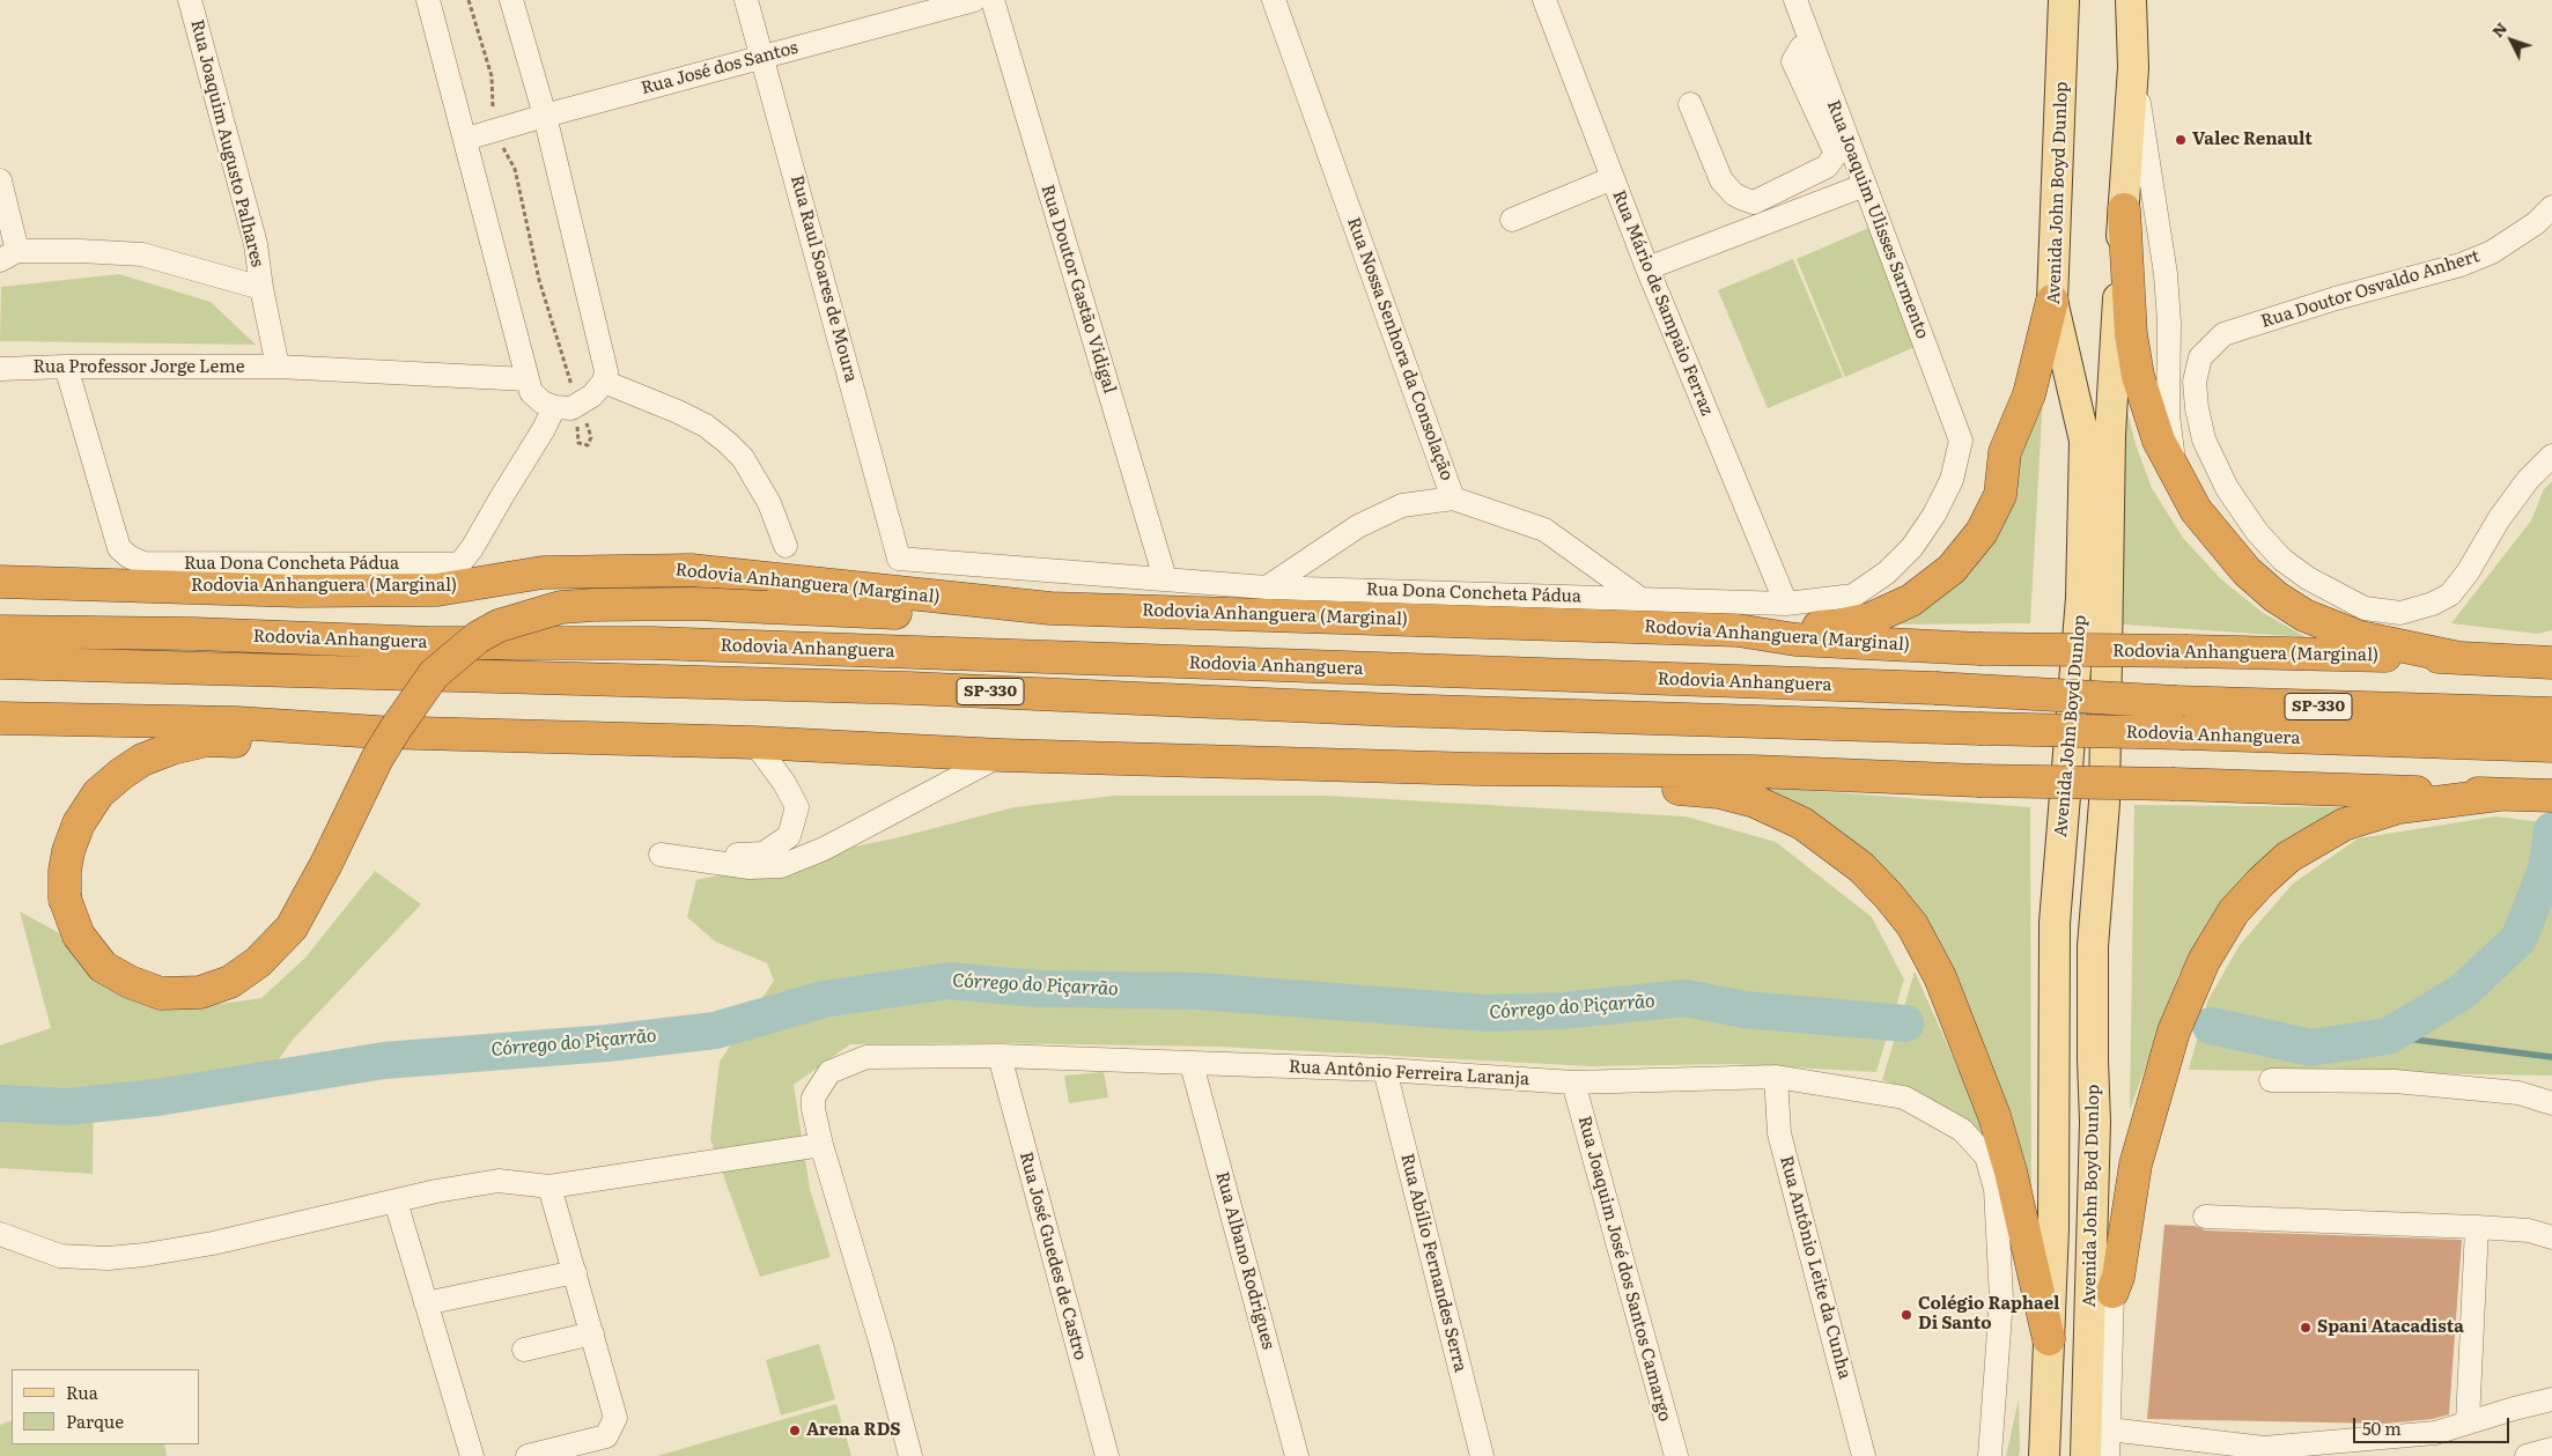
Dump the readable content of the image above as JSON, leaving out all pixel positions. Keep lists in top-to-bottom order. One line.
{"streets":{"highway":["Rodovia Anhanguera (Marginal)","Rodovia Anhanguera","SP-330"],"main road":["Avenida John Boyd Dunlop"],"street":["Rua José dos Santos","Rua Joaquim Augusto Palhares","Rua Joaquim Ulisses Sarmento","Rua Raul Soares de Moura","Rua Doutor Gastão Vidigal","Rua Doutor Osvaldo Anhert","Rua Mário de Sampaio Ferraz","Rua Nossa Senhora da Consolação","Rua Professor Jorge Leme","Rua Dona Concheta Pádua","Rua Antônio Ferreira Laranja","Rua José Guedes de Castro","Rua Albano Rodrigues","Rua Abílio Fernandes Serra","Rua Antônio Leite da Cunha","Rua Joaquim José dos Santos Camargo"]},"crossings":[["Rua José dos Santos","Rua Raul Soares de Moura"],["Rua Joaquim Ulisses Sarmento","Rua Dona Concheta Pádua"],["Rua Raul Soares de Moura","Rua Dona Concheta Pádua"],["Rua Doutor Gastão Vidigal","Rua Dona Concheta Pádua"],["Rua Mário de Sampaio Ferraz","Rua Dona Concheta Pádua"],["Rua Nossa Senhora da Consolação","Rua Dona Concheta Pádua"],["Rua Professor Jorge Leme","Rua Dona Concheta Pádua"],["Rua Antônio Ferreira Laranja","Rua José Guedes de Castro"],["Rua Antônio Ferreira Laranja","Rua Albano Rodrigues"],["Rua Antônio Ferreira Laranja","Rua Abílio Fernandes Serra"],["Rua Antônio Ferreira Laranja","Rua Antônio Leite da Cunha"],["Rua Antônio Ferreira Laranja","Rua Joaquim José dos Santos Camargo"]],"water":["Córrego do Piçarrão"],"places":["Valec Renault","Colégio Raphael Di Santo","Spani Atacadista","Arena RDS"],"legend":["Rua","Parque"],"scale_bar":"50 m","north":"top left"}
